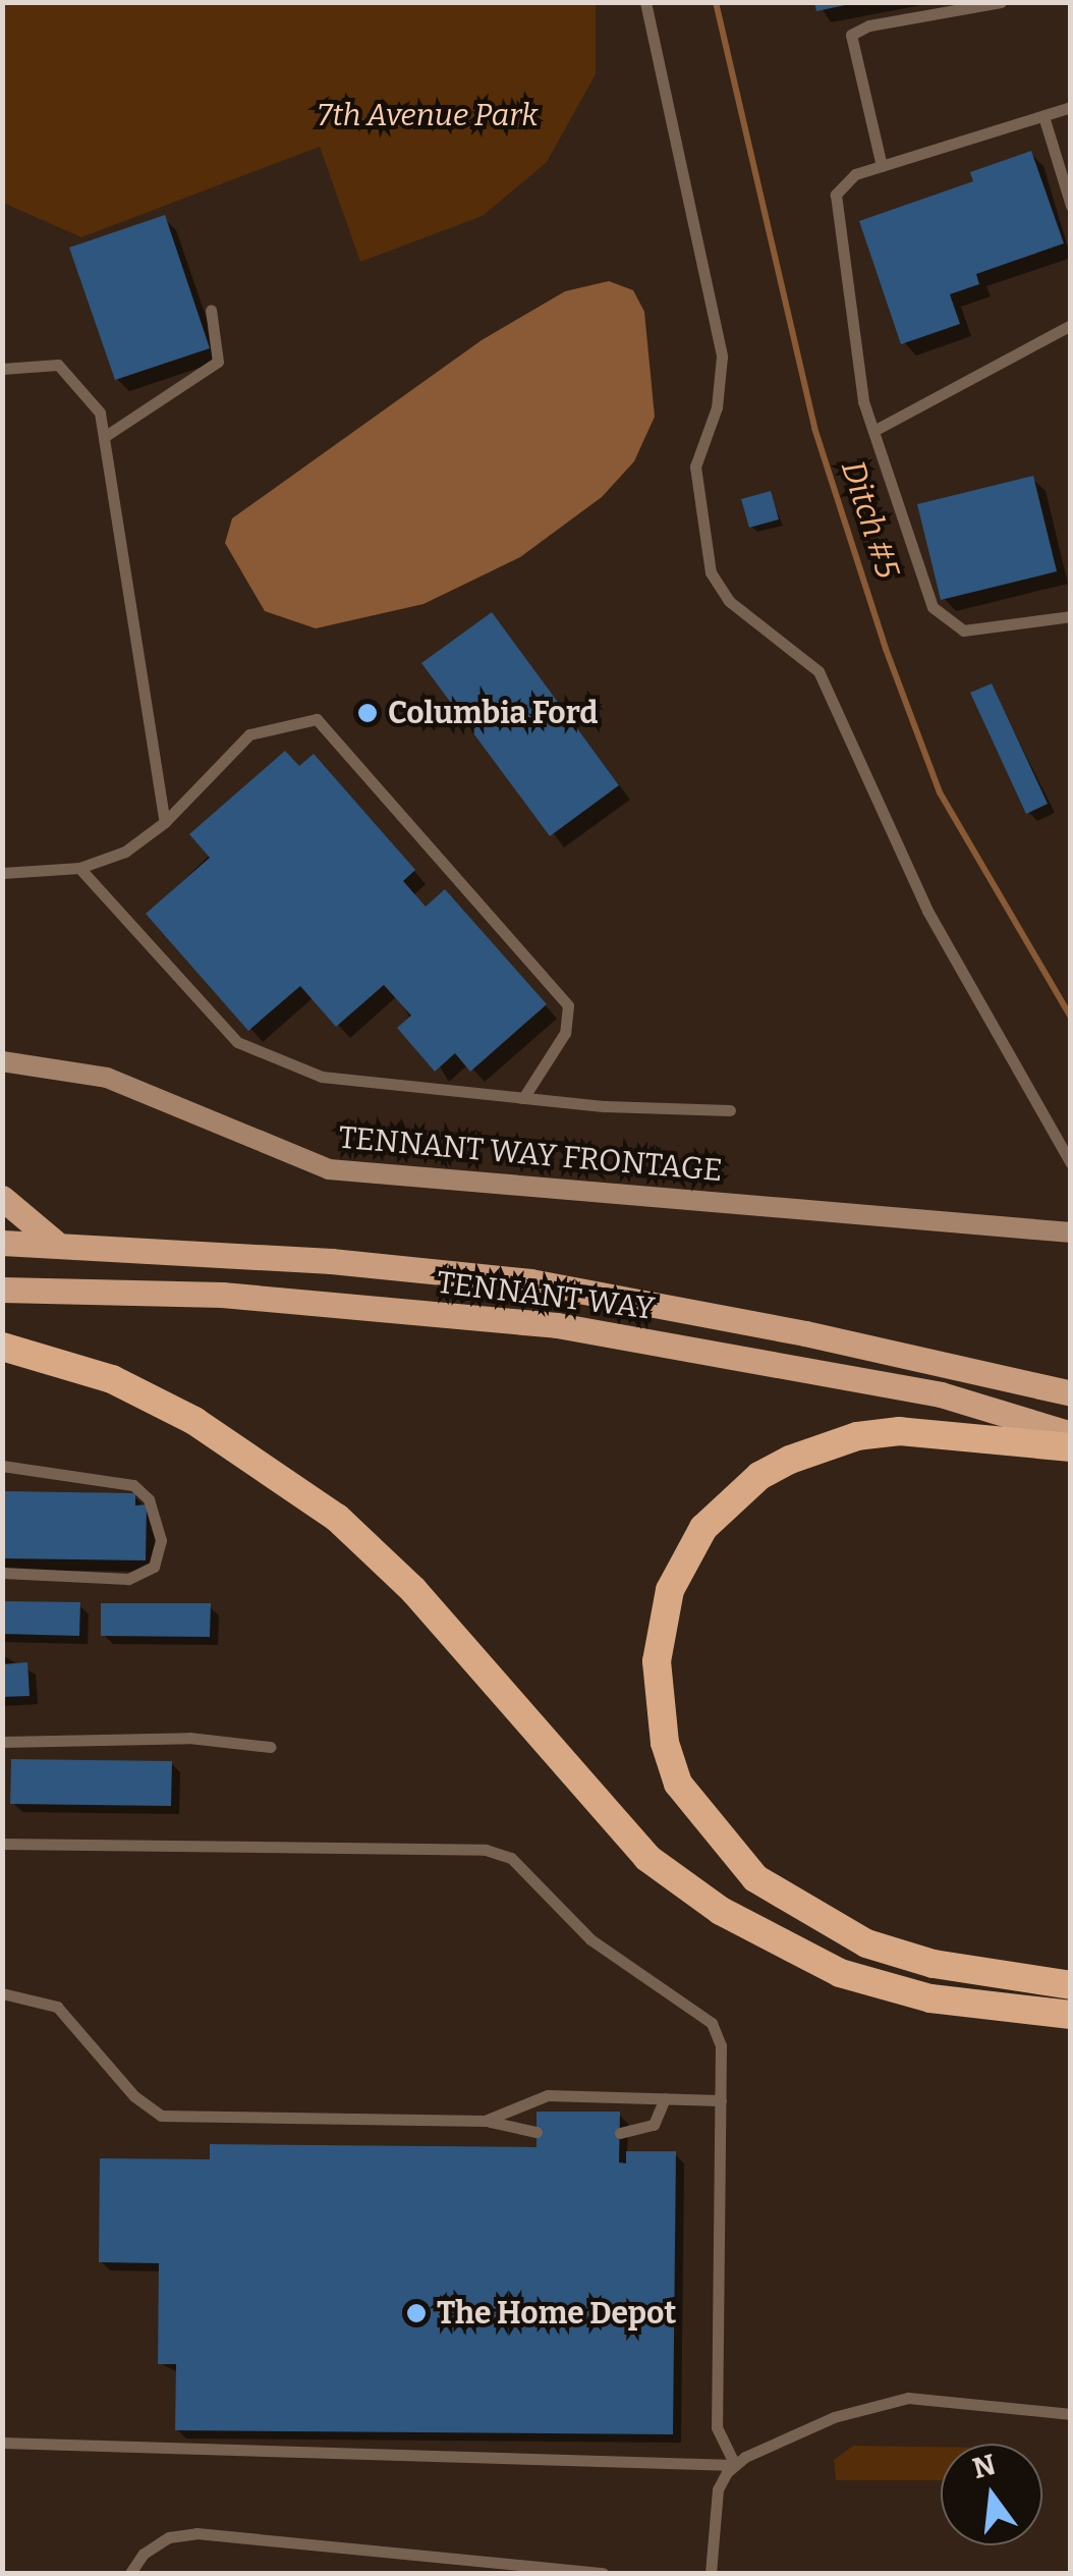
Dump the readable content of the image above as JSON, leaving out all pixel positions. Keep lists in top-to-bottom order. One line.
{"streets":{"main road":["TENNANT WAY FRONTAGE","TENNANT WAY"]},"water":["Ditch #5"],"parks":["7th Avenue Park"],"places":["Columbia Ford","The Home Depot"],"north":"top"}
